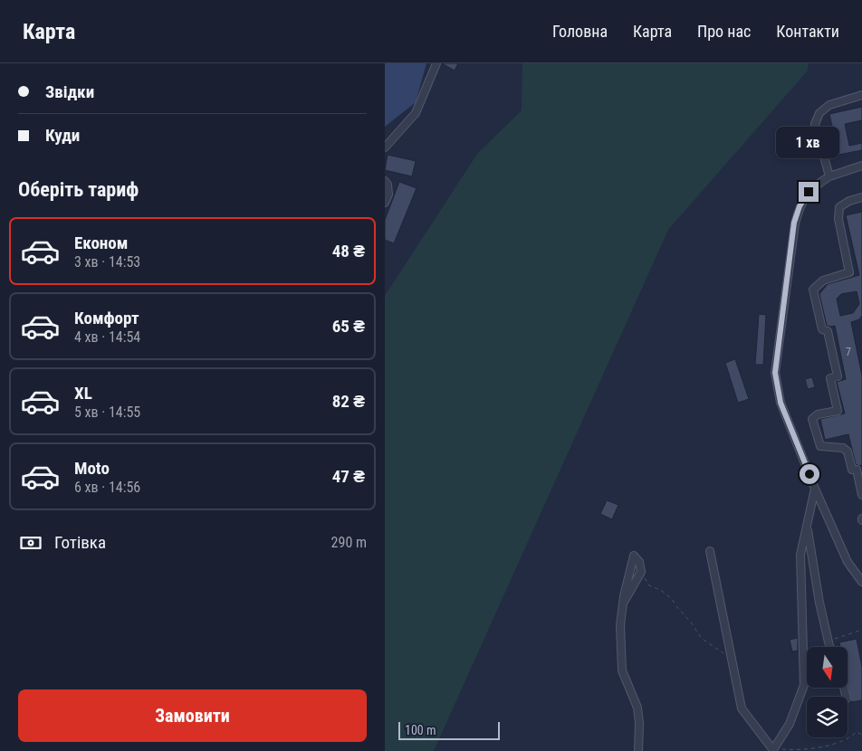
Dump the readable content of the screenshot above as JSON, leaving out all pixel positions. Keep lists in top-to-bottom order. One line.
{"house_numbers":["7"],"scale_bar":"100 m","north":"bottom","page":{"header":"Карта","nav":["Головна","Карта","Про нас","Контакти"],"banner":["Звідки","Куди"],"bubble":"1 хв","heading":"Оберіть тариф","list":[{"name":"Економ","note":"3 хв · 14:53","value":"48 ₴"},{"name":"Комфорт","note":"4 хв · 14:54","value":"65 ₴"},{"name":"XL","note":"5 хв · 14:55","value":"82 ₴"},{"name":"Moto","note":"6 хв · 14:56","value":"47 ₴"}],"pay":["Готівка","290 m"],"buttons":"Замовити","scale":"100 m"}}
